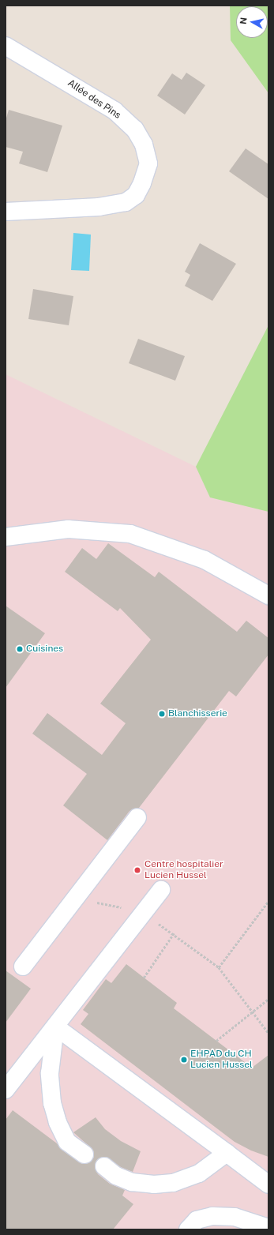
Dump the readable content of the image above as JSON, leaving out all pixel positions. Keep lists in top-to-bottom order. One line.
{"streets":{"street":["Allée des Pins"]},"places":["Cuisines","Blanchisserie","Centre hospitalier Lucien Hussel","EHPAD du CH Lucien Hussel"],"north":"left"}
